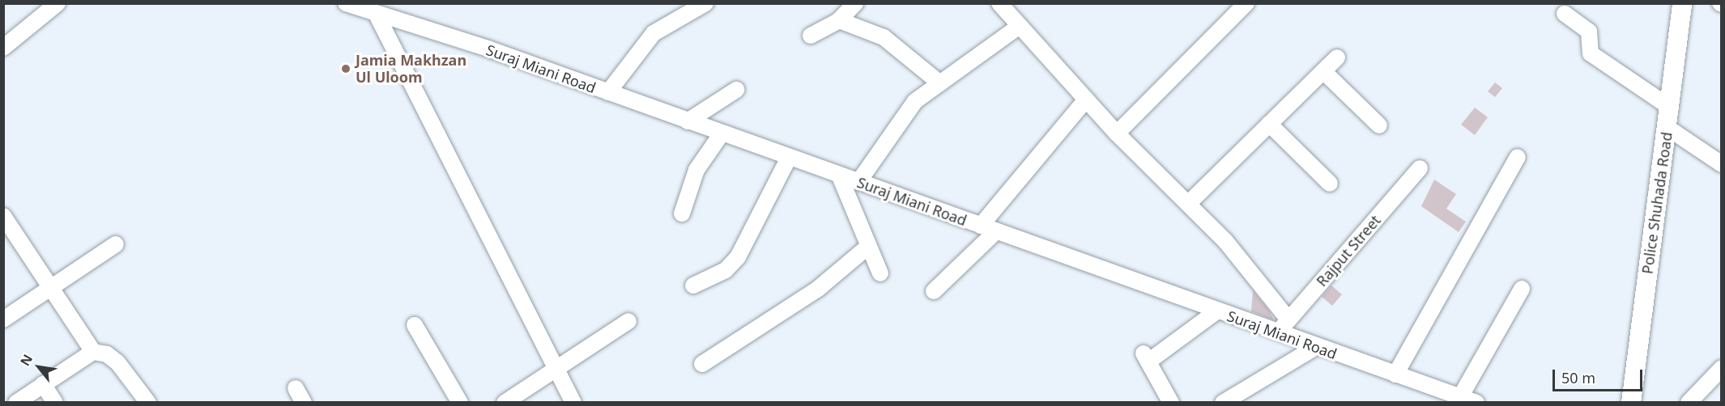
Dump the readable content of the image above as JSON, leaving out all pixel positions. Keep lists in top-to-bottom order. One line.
{"streets":{"main road":["Police Shuhada Road"],"street":["Suraj Miani Road","Rajput Street"]},"crossings":[["Suraj Miani Road","Rajput Street"]],"places":["Jamia Makhzan Ul Uloom"],"scale_bar":"50 m","north":"top left"}
